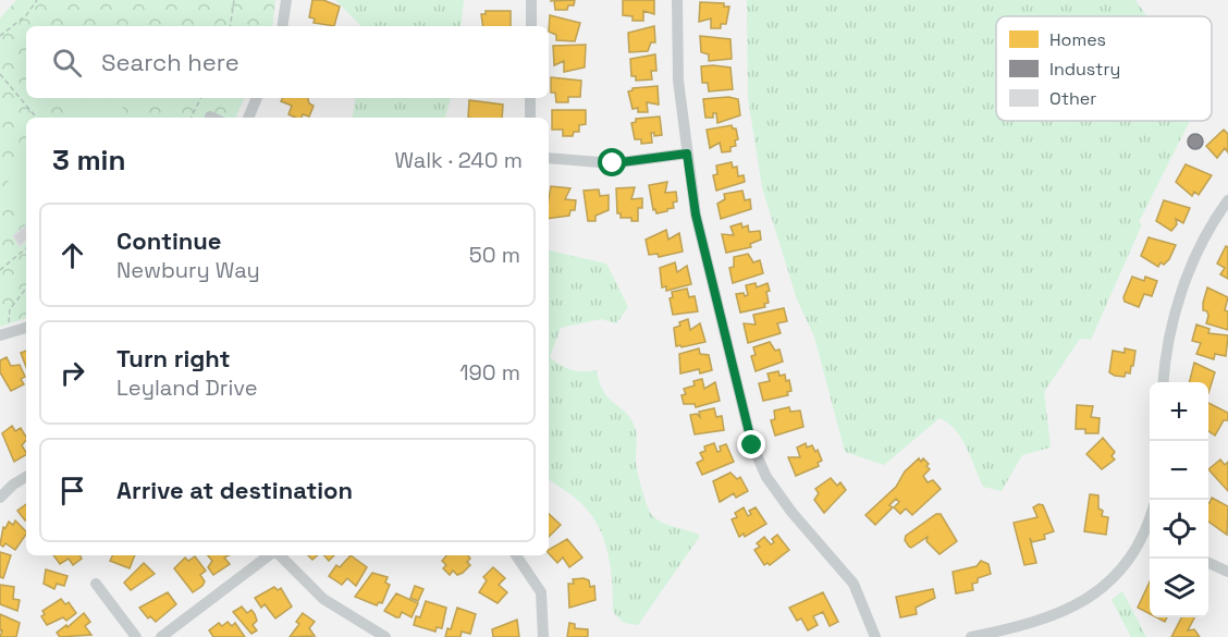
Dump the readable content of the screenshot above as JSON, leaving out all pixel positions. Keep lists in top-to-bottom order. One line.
{"legend":["Homes","Industry","Other"],"page":{"search":"Search here","heading":["3 min","Walk · 240 m"],"list":[["Continue","Newbury Way","50 m"],["Turn right","Leyland Drive","190 m"],"Arrive at destination"],"map_buttons":["+","−"]}}
